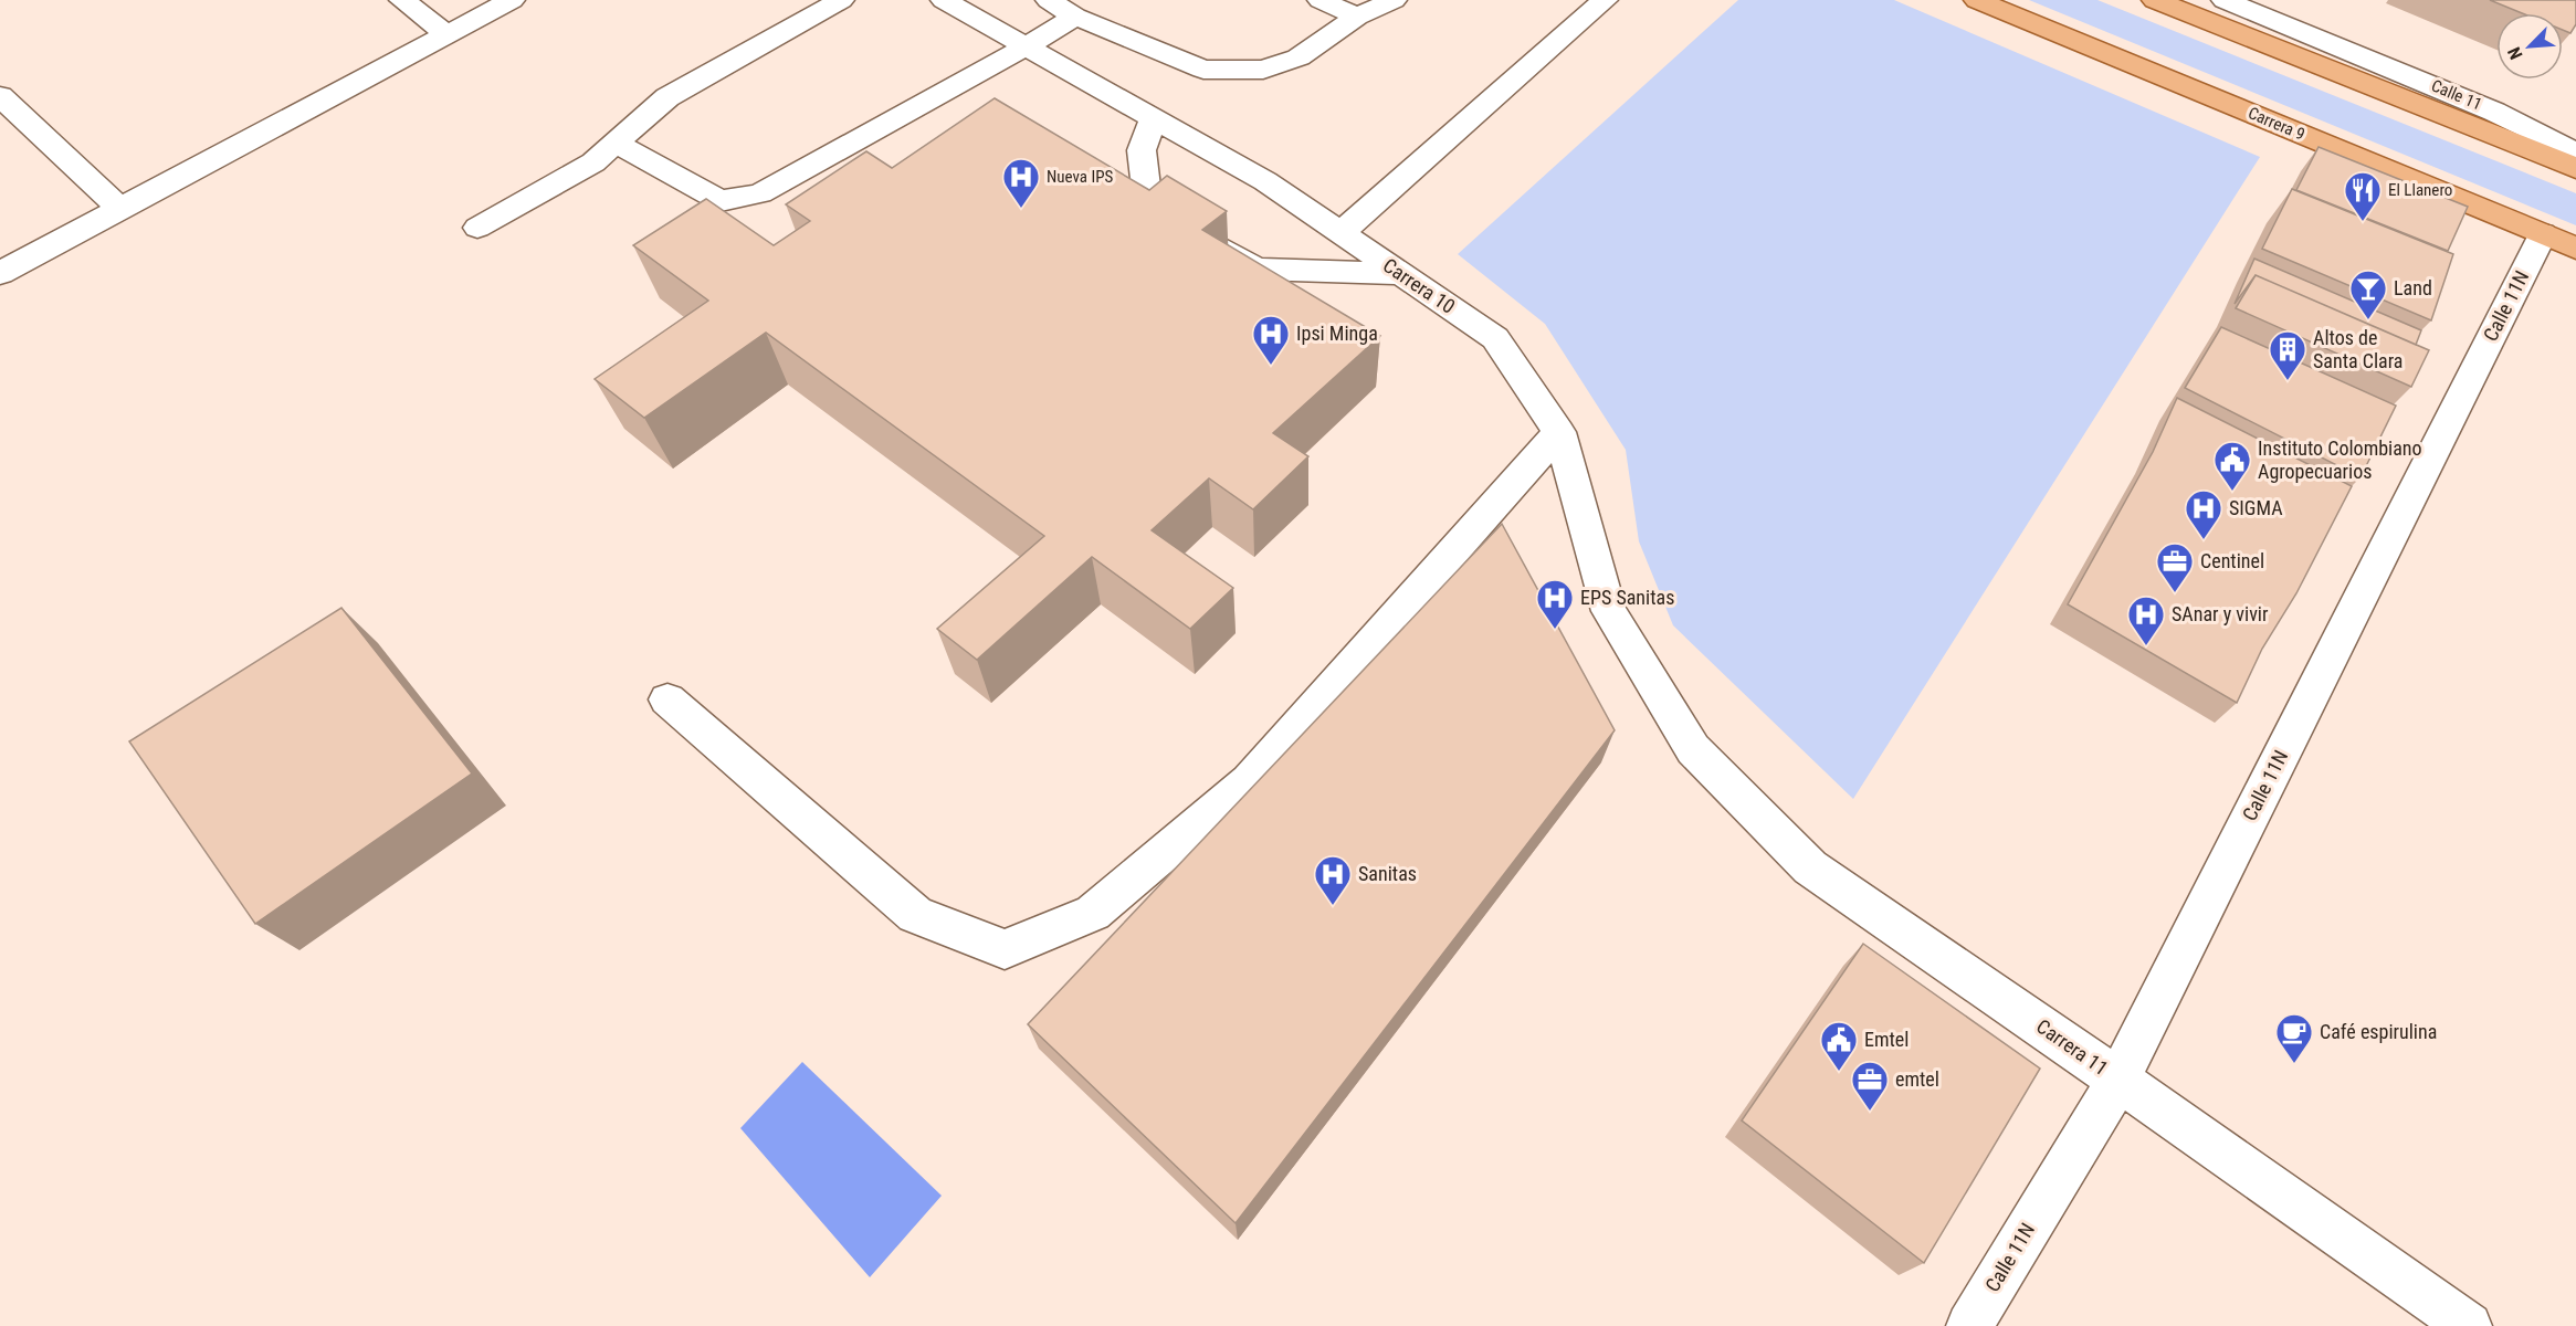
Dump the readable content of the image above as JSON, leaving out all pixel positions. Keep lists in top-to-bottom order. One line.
{"streets":{"main road":["Carrera 9"],"street":["Calle 11","Carrera 10","Calle 11N","Carrera 11"]},"crossings":[["Carrera 9","Calle 11N"],["Carrera 10","Carrera 11"],["Calle 11N","Carrera 11"]],"places":{"hospital":["Nueva IPS","Ipsi Minga","SIGMA","EPS Sanitas","SAnar y vivir","Sanitas"],"restaurant":["El Llanero"],"bar":["Land"],"building":["Altos de Santa Clara"],"public building":["Instituto Colombiano Agropecuarios","Emtel"],"office":["Centinel","emtel"],"cafe":["Café espirulina"]},"north":"bottom left"}
